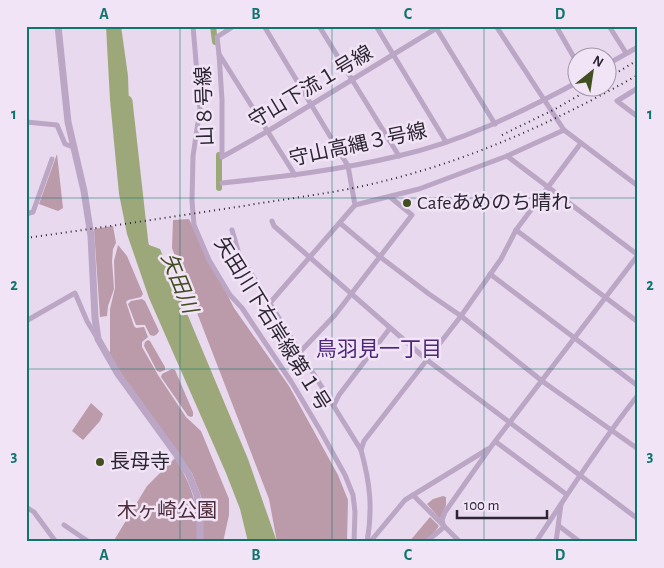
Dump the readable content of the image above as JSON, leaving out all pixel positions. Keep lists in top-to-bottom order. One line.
{"streets":{"street":["守山下流１号線","山８号線","守山高縄３号線","矢田川下右岸線第１号"]},"crossings":[["守山下流１号線","山８号線"]],"districts":["鳥羽見一丁目"],"water":["矢田川"],"parks":["木ヶ崎公園"],"places":["Cafeあめのち晴れ","長母寺"],"scale_bar":"100 m","north":"top right","grid":{"columns":["A","B","C","D"],"rows":["1","2","3"]}}
